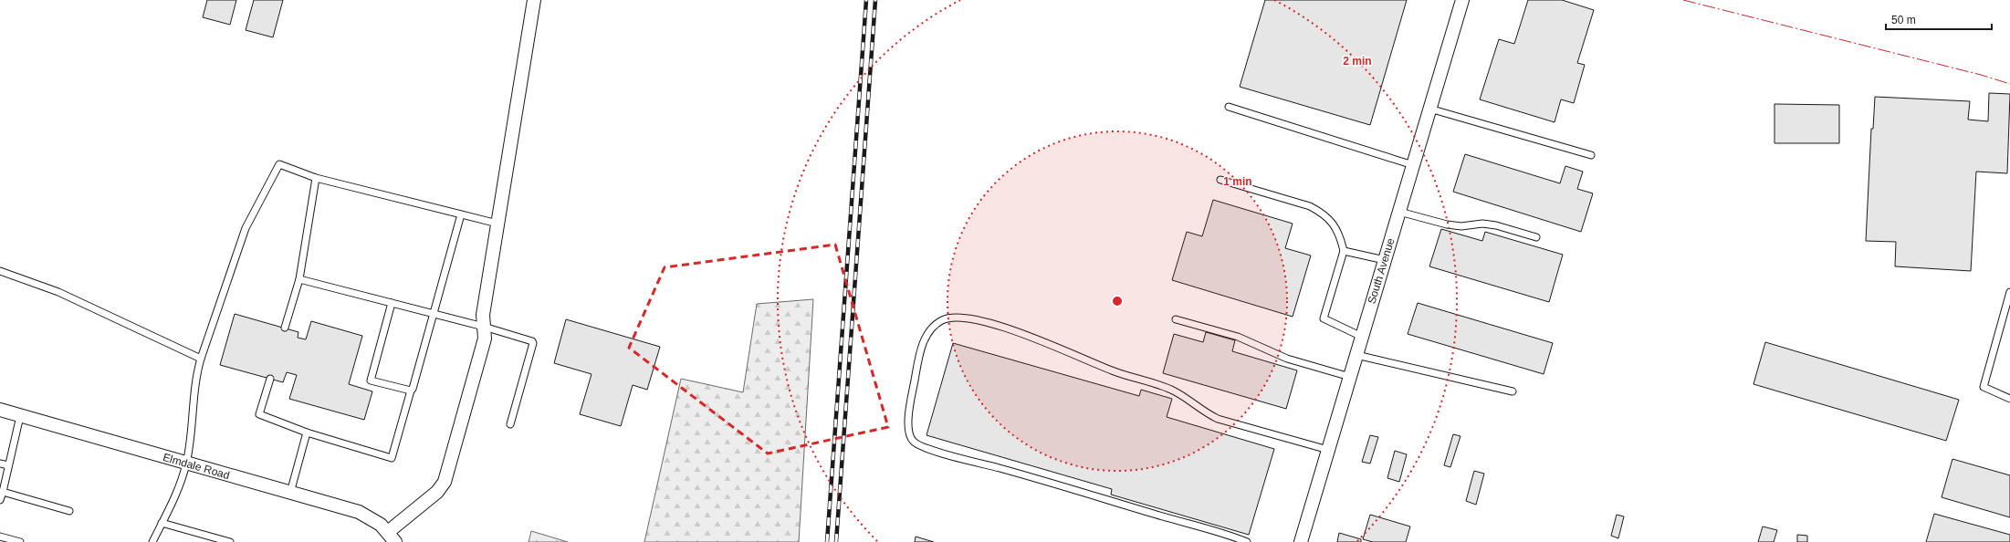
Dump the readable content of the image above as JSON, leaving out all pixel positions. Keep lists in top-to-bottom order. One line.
{"streets":{"street":["South Avenue","Elmdale Road"]},"scale_bar":"50 m","rings":["2 min","1 min"]}
